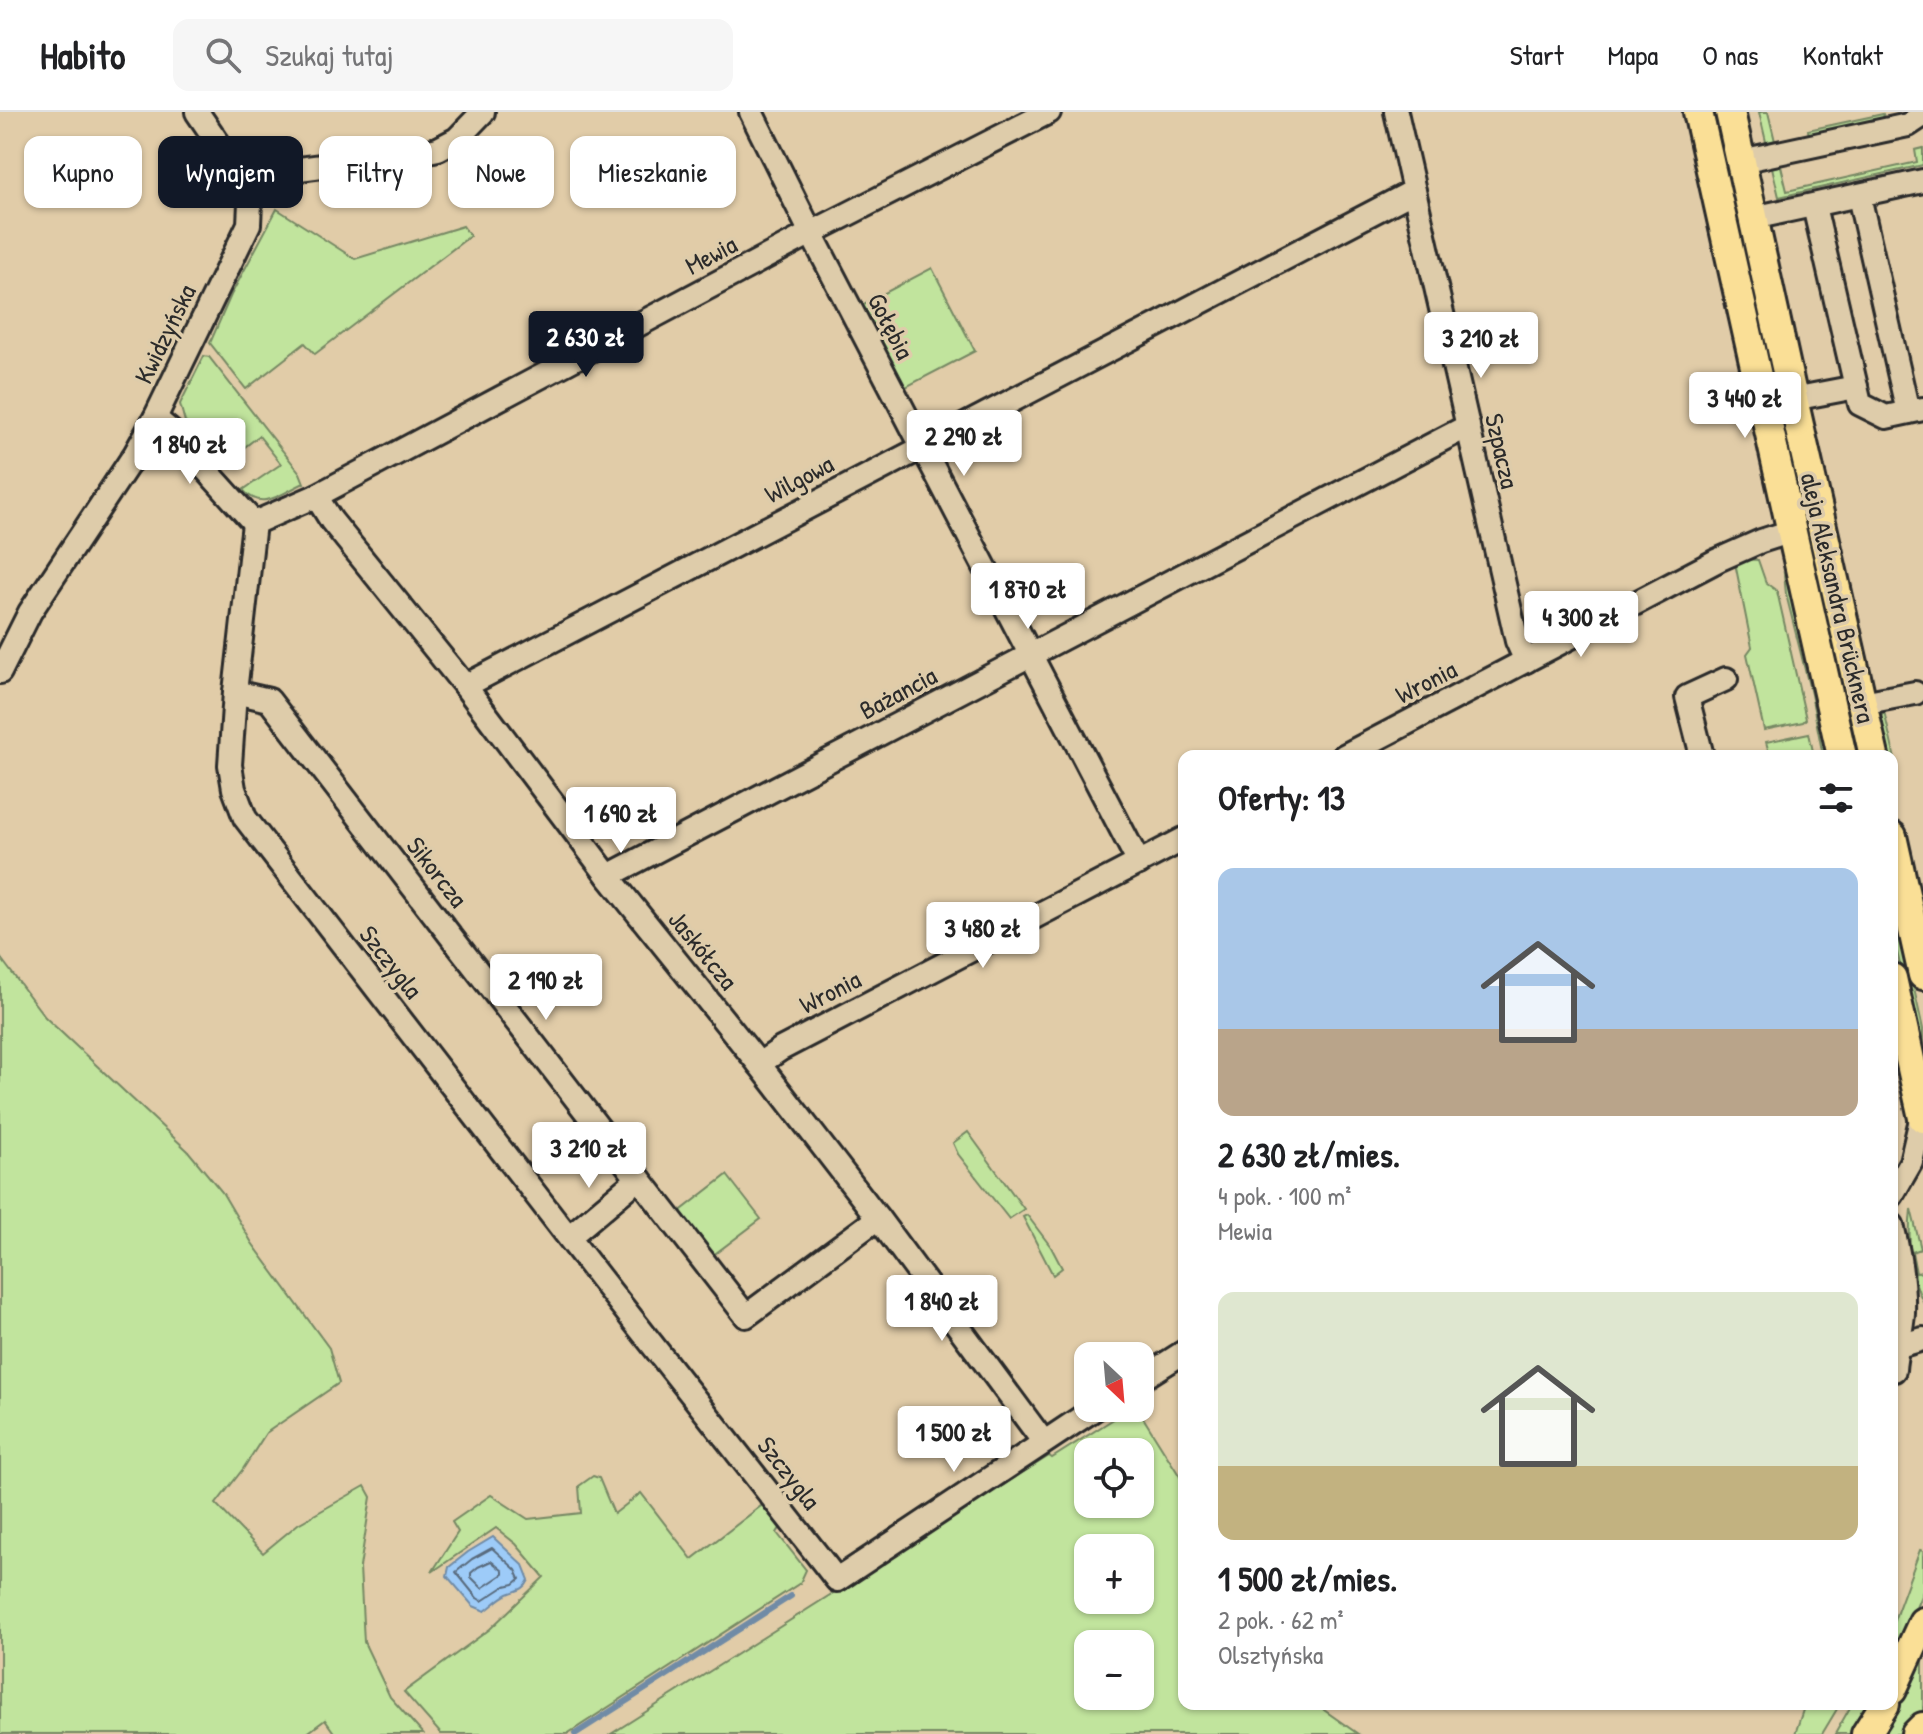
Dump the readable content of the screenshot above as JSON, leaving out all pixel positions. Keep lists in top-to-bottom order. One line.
{"streets":{"main road":["aleja Aleksandra Brücknera"],"street":["Mewia","Gołębia","Kwidzyńska","Szpacza","Wilgowa","Wronia","Bażancia","Sikorcza","Jaskółcza","Szczygla"]},"crossings":[["Mewia","Gołębia"],["Mewia","Jaskółcza"],["Gołębia","Wilgowa"],["Gołębia","Wronia"],["Gołębia","Bażancia"],["Szpacza","Wilgowa"],["Szpacza","Wronia"],["Szpacza","Bażancia"],["Wilgowa","Jaskółcza"],["aleja Aleksandra Brücknera","Wronia"],["Wronia","Jaskółcza"],["Bażancia","Jaskółcza"],["Sikorcza","Jaskółcza"],["Sikorcza","Szczygla"],["Jaskółcza","Szczygla"]],"north":"bottom right","page":{"header":"Habito","search":"Szukaj tutaj","nav":["Start","Mapa","O nas","Kontakt"],"chip":["Kupno","Wynajem","Filtry","Nowe","Mieszkanie"],"price":["2 630 zł","3 210 zł","3 440 zł","2 290 zł","1 840 zł","1 870 zł","4 300 zł","1 690 zł","3 480 zł","2 190 zł","3 210 zł","1 840 zł","1 500 zł"],"heading":"Oferty: 13","list":[{"name":"2 630 zł/mies.","note":"4 pok. · 100 m² · Mewia"},{"name":"1 500 zł/mies.","note":"2 pok. · 62 m² · Olsztyńska"}],"map_buttons":["+","−"]}}
